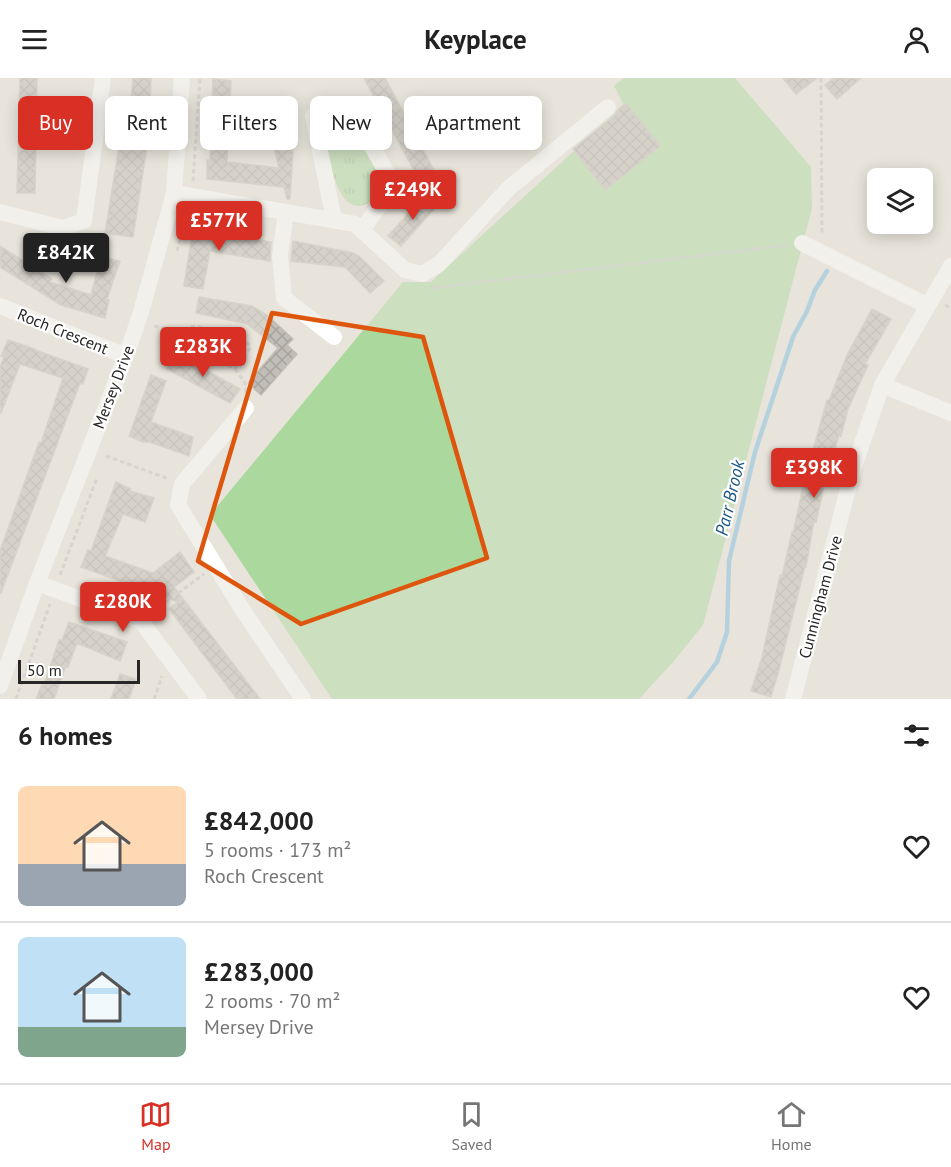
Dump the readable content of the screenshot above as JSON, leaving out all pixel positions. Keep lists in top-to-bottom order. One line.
{"streets":{"street":["Roch Crescent","Mersey Drive","Cunningham Drive"]},"crossings":[["Roch Crescent","Mersey Drive"]],"water":["Parr Brook"],"scale_bar":"50 m","page":{"header":"Keyplace","chip":["Buy","Rent","Filters","New","Apartment"],"price":["£249K","£577K","£842K","£283K","£398K","£280K"],"scale":"50 m","heading":"6 homes","list":[{"name":"£842,000","note":"5 rooms · 173 m² · Roch Crescent"},{"name":"£283,000","note":"2 rooms · 70 m² · Mersey Drive"}],"tabs":["Map","Saved","Home"]}}
